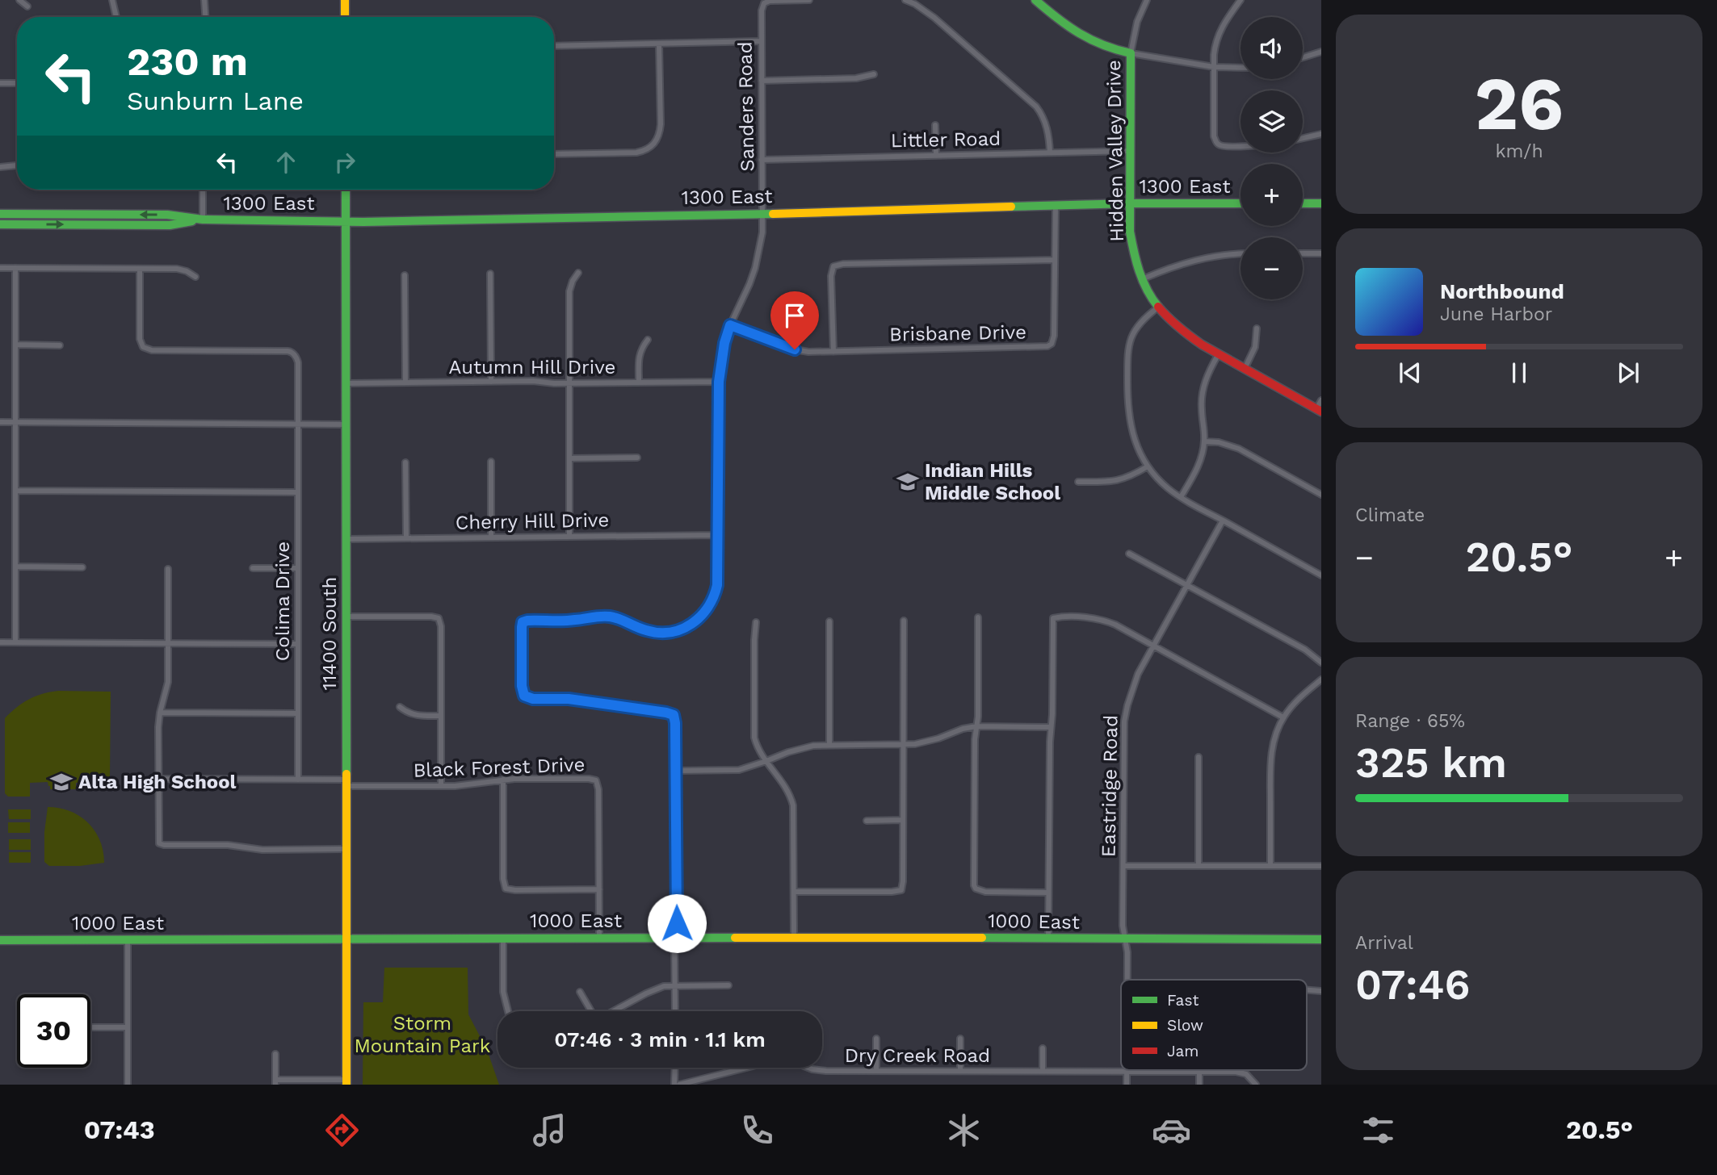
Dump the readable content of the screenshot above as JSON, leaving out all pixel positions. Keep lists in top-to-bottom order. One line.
{"streets":{"main road":["Hidden Valley Drive","1300 East","11400 South","1000 East"],"street":["Sanders Road","Littler Road","Brisbane Drive","Autumn Hill Drive","Cherry Hill Drive","Colima Drive","Black Forest Drive","Eastridge Road","Dry Creek Road"]},"crossings":[["Sanders Road","Littler Road"],["Sanders Road","1300 East"],["Sanders Road","Brisbane Drive"],["Sanders Road","Autumn Hill Drive"],["Sanders Road","Cherry Hill Drive"],["Littler Road","Hidden Valley Drive"],["Hidden Valley Drive","1300 East"],["1300 East","Brisbane Drive"],["1300 East","11400 South"],["Autumn Hill Drive","11400 South"],["Cherry Hill Drive","11400 South"],["Colima Drive","Black Forest Drive"],["11400 South","Black Forest Drive"],["11400 South","1000 East"],["Black Forest Drive","1000 East"],["Eastridge Road","1000 East"],["Eastridge Road","Dry Creek Road"]],"parks":["Storm Mountain Park"],"places":{"school or university":["Indian Hills Middle School","Alta High School"]},"legend":["Fast","Slow","Jam"],"page":{"tile":[["26","km/h"],"Climate",["Range · 65%","325 km"],["Arrival","07:46"]],"map_buttons":["+","−"],"turn":["230 m","Sunburn Lane"],"song":["Northbound","June Harbor"],"heat":["−","20.5°","+"],"limit":"30","trip":"07:46 · 3 min · 1.1 km","tabs":["07:43","20.5°"]}}
